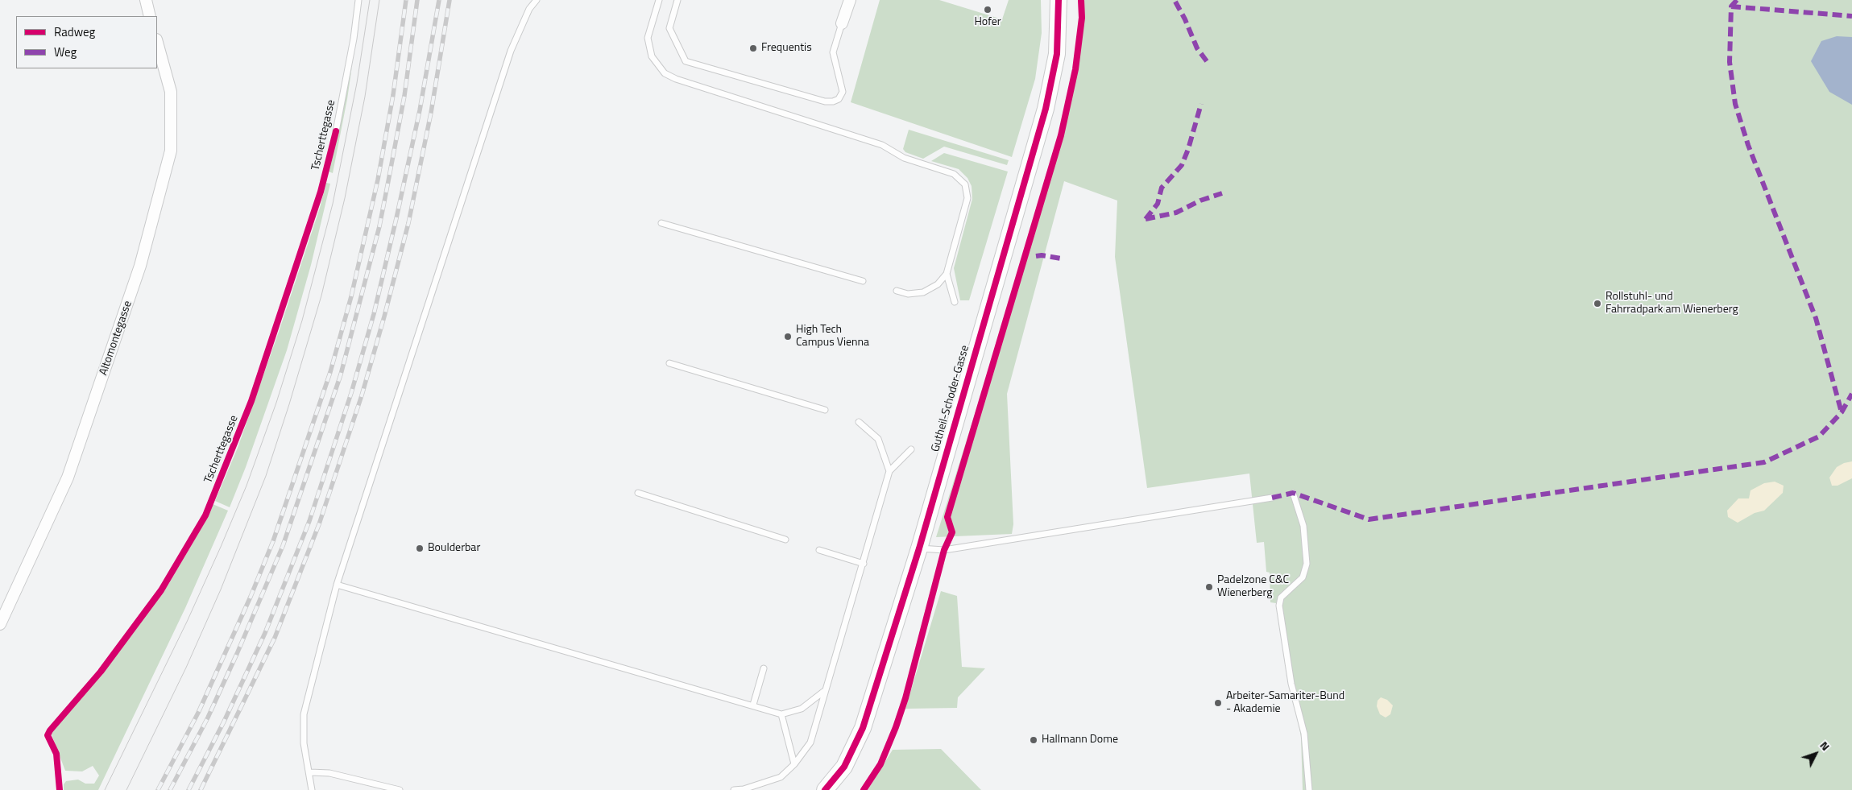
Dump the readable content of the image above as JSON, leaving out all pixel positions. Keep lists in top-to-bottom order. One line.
{"streets":{"street":["Altomontegasse","Gutheil-Schoder-Gasse"],"lane":["Tscherttegasse"]},"places":["Hofer","Frequentis","Rollstuhl- und Fahrradpark am Wienerberg","High Tech Campus Vienna","Boulderbar","Padelzone C&C Wienerberg","Arbeiter-Samariter-Bund - Akademie","Hallmann Dome"],"legend":["Radweg","Weg"],"north":"top right"}
